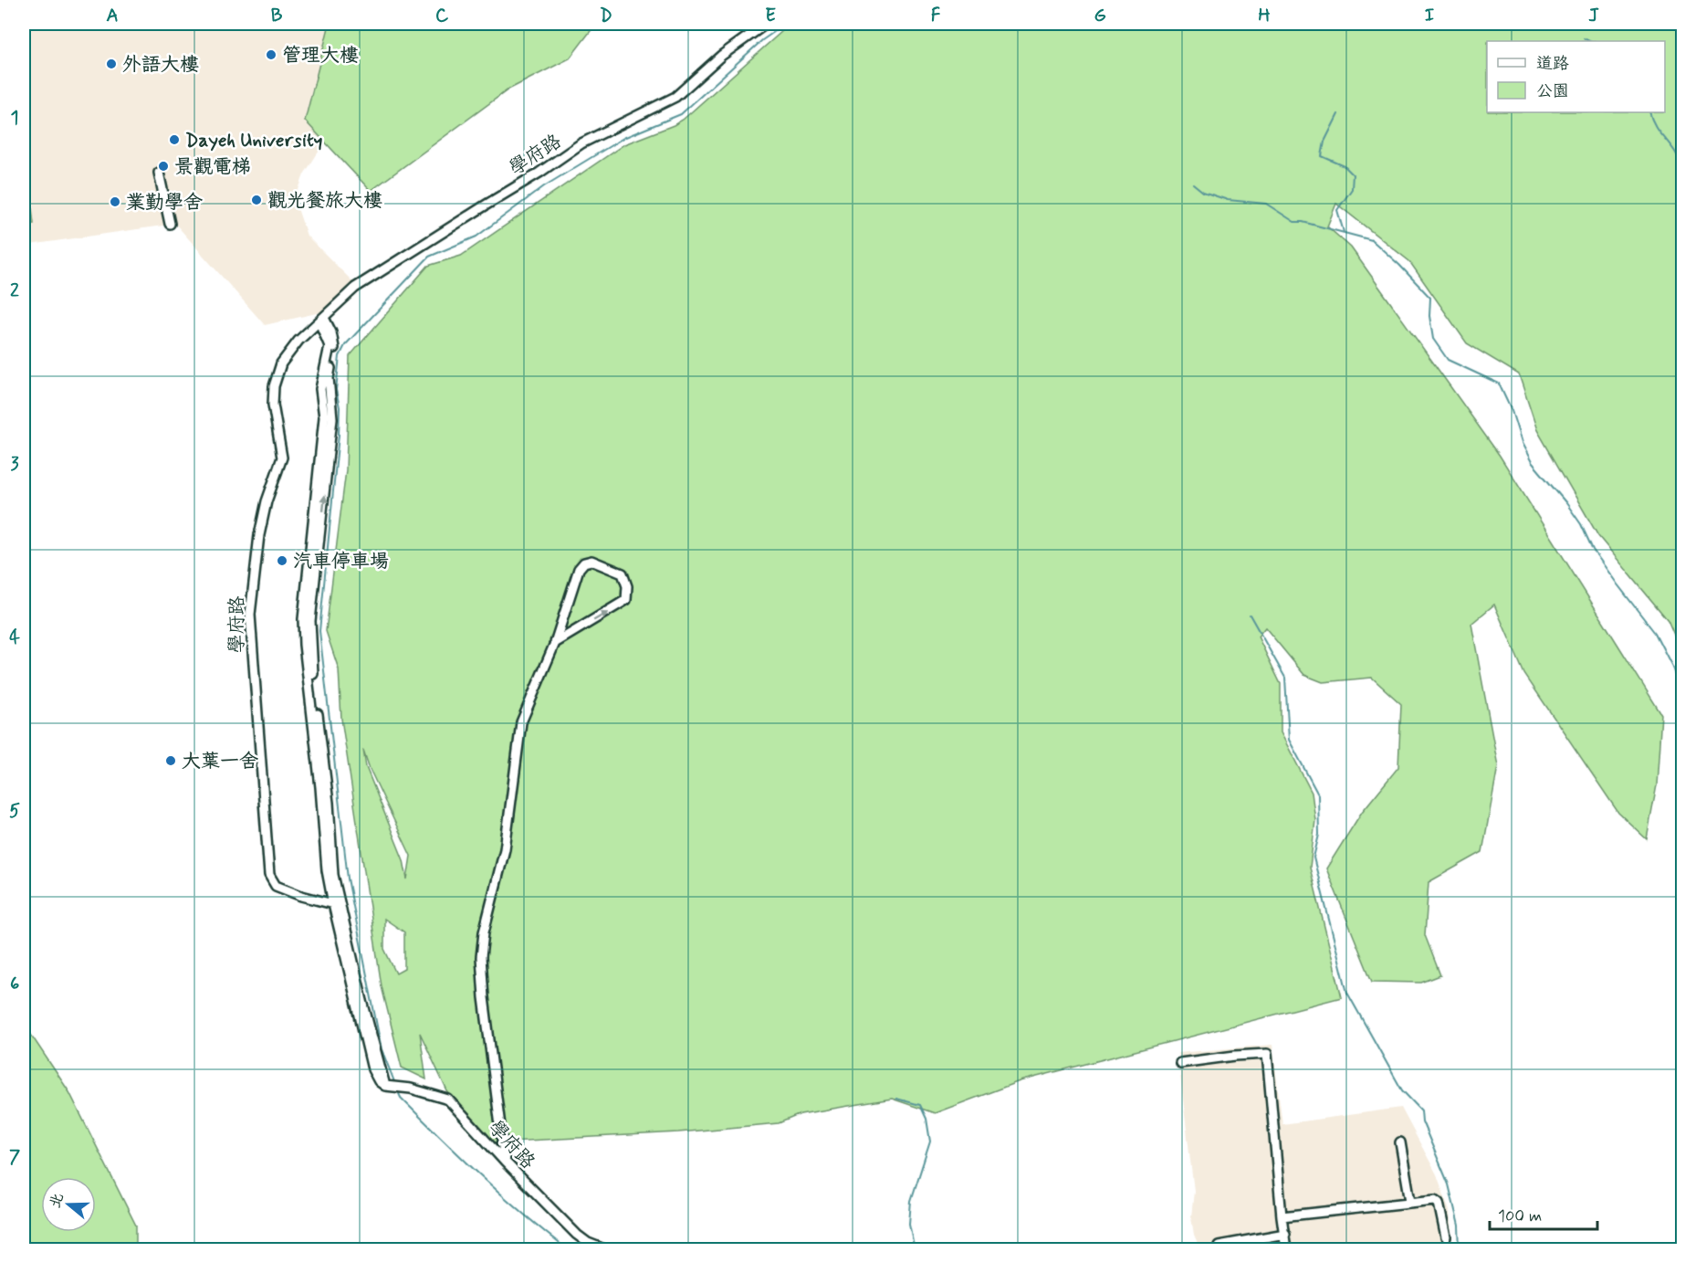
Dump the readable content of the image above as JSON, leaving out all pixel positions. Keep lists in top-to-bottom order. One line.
{"streets":{"street":["學府路"]},"places":["管理大樓","外語大樓","Dayeh University","景觀電梯","觀光餐旅大樓","業勤學舍","汽車停車場","大葉一舍"],"legend":["道路","公園"],"scale_bar":"100 m","north":"left","grid":{"columns":["A","B","C","D","E","F","G","H","I","J"],"rows":["1","2","3","4","5","6","7"]}}
